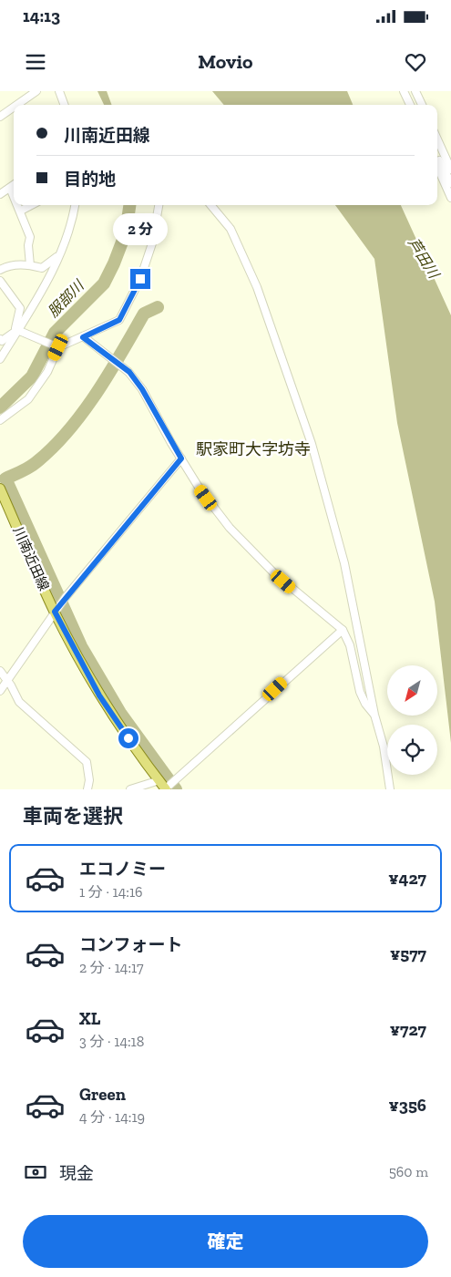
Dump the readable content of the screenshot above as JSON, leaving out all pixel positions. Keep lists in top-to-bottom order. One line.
{"streets":{"main road":["川南近田線"]},"districts":["駅家町大字坊寺"],"water":["芦田川","服部川"],"north":"bottom left","page":{"status":"14:13","header":"Movio","banner":["川南近田線","目的地"],"bubble":"2 分","heading":"車両を選択","list":[{"name":"エコノミー","note":"1 分 · 14:16","value":"¥427"},{"name":"コンフォート","note":"2 分 · 14:17","value":"¥577"},{"name":"XL","note":"3 分 · 14:18","value":"¥727"},{"name":"Green","note":"4 分 · 14:19","value":"¥356"}],"pay":["現金","560 m"],"buttons":"確定"}}
